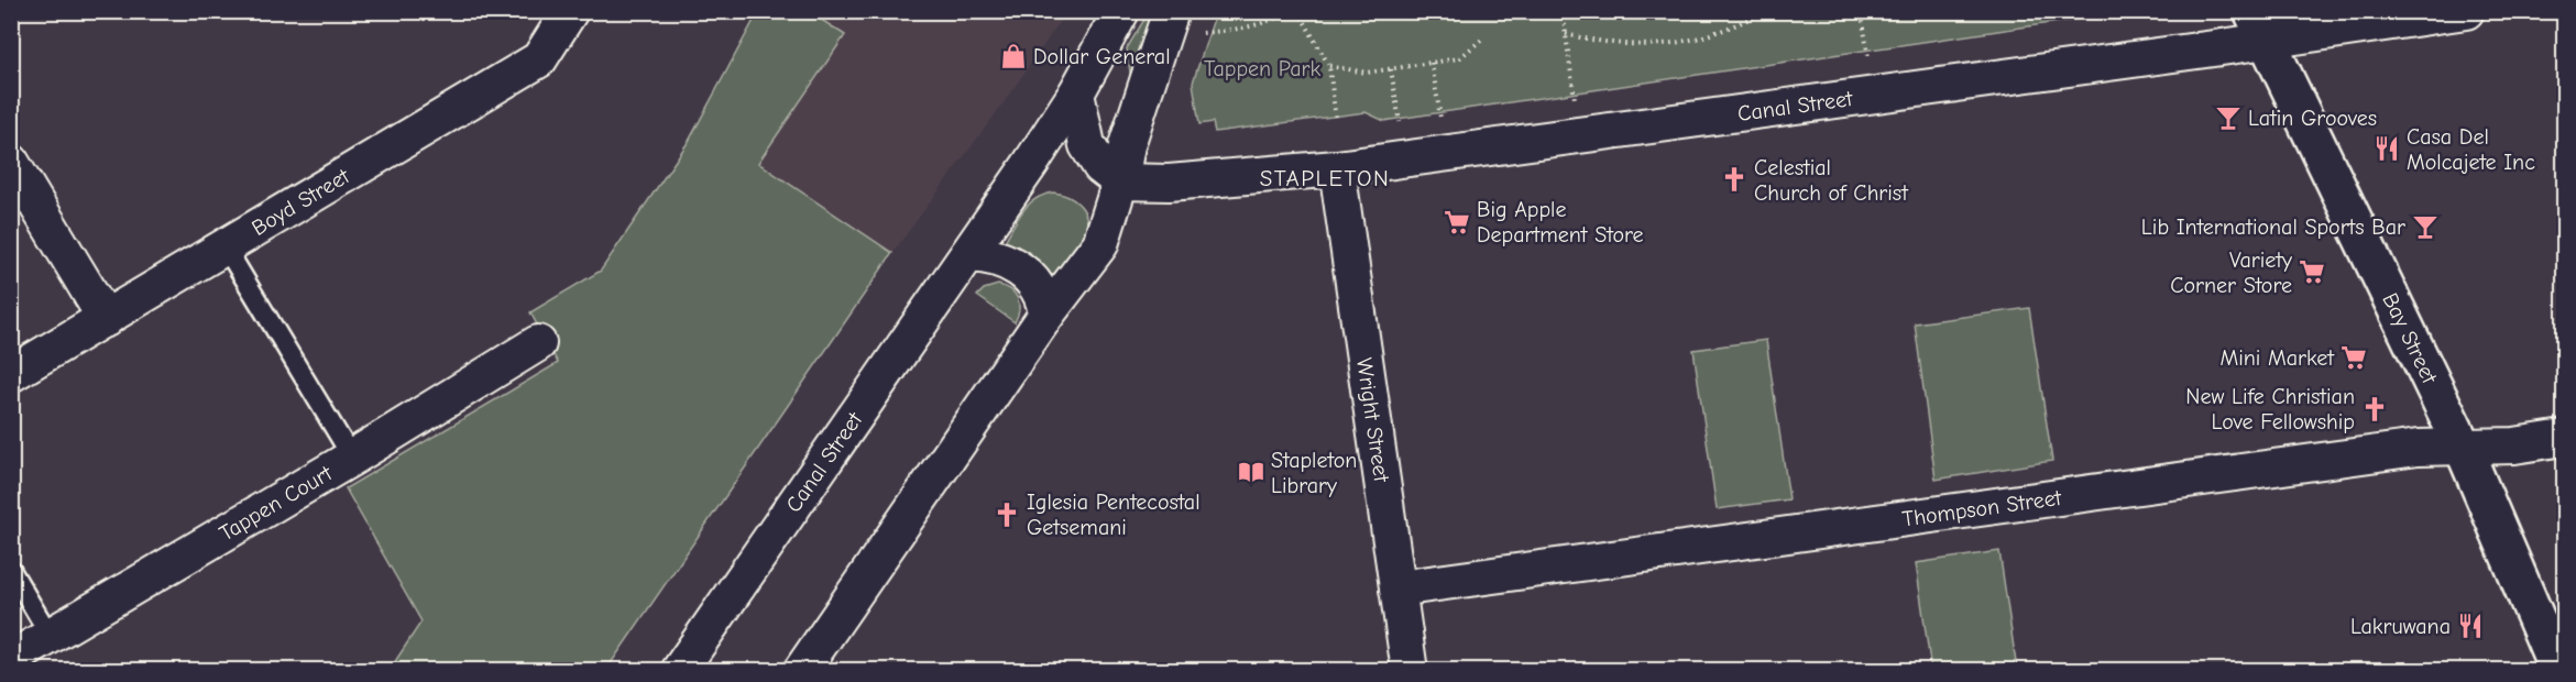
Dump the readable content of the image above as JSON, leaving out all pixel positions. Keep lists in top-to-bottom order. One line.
{"streets":{"main road":["Bay Street"],"street":["Canal Street","Boyd Street","Wright Street","Tappen Court","Thompson Street"]},"crossings":[["Canal Street","Bay Street"],["Canal Street","Wright Street"],["Bay Street","Thompson Street"],["Wright Street","Thompson Street"]],"districts":["STAPLETON"],"parks":["Tappen Park"],"places":{"shop":["Dollar General"],"bar":["Latin Grooves","Lib International Sports Bar"],"restaurant":["Casa Del Molcajete Inc","Lakruwana"],"church":["Celestial Church of Christ","New Life Christian Love Fellowship","Iglesia Pentecostal Getsemani"],"supermarket":["Big Apple Department Store","Variety Corner Store","Mini Market"],"library":["Stapleton Library"]}}
